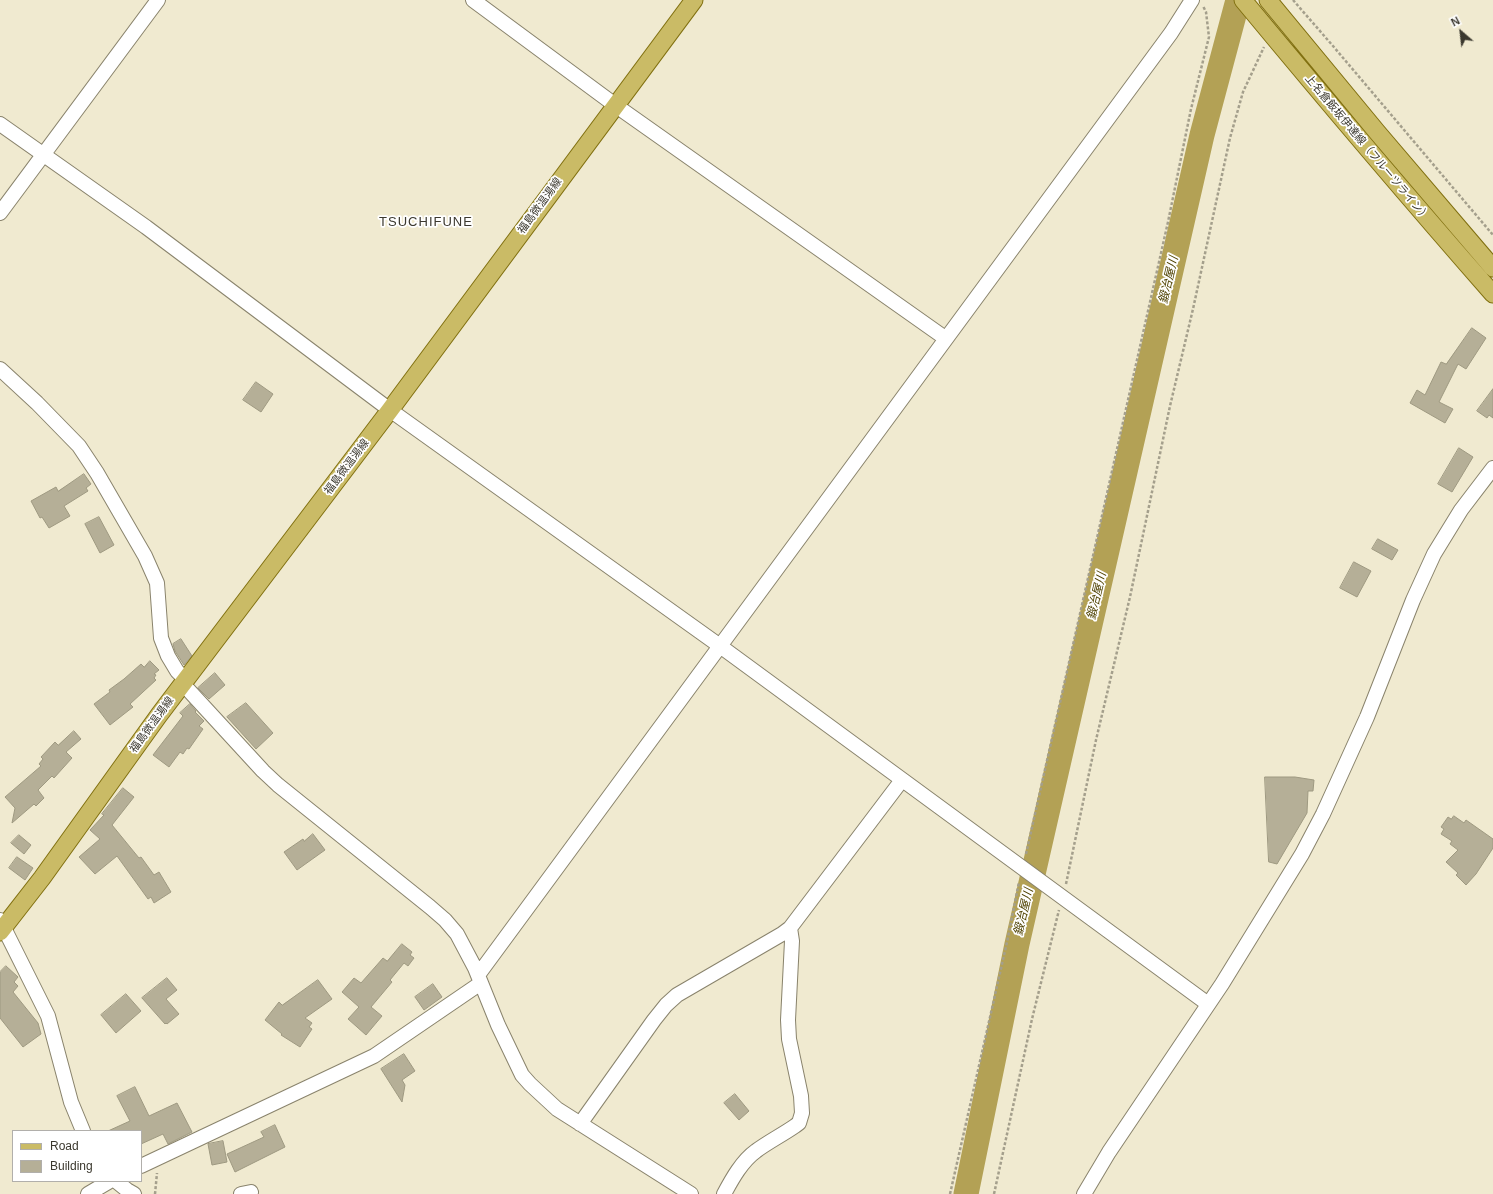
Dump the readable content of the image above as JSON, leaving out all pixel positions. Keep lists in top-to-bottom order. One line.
{"streets":{"main road":["上名倉飯坂伊達線（フルーツライン）","福島微温湯線"]},"districts":["TSUCHIFUNE"],"water":["鍛冶屋川"],"legend":["Road","Building"],"north":"top left"}
